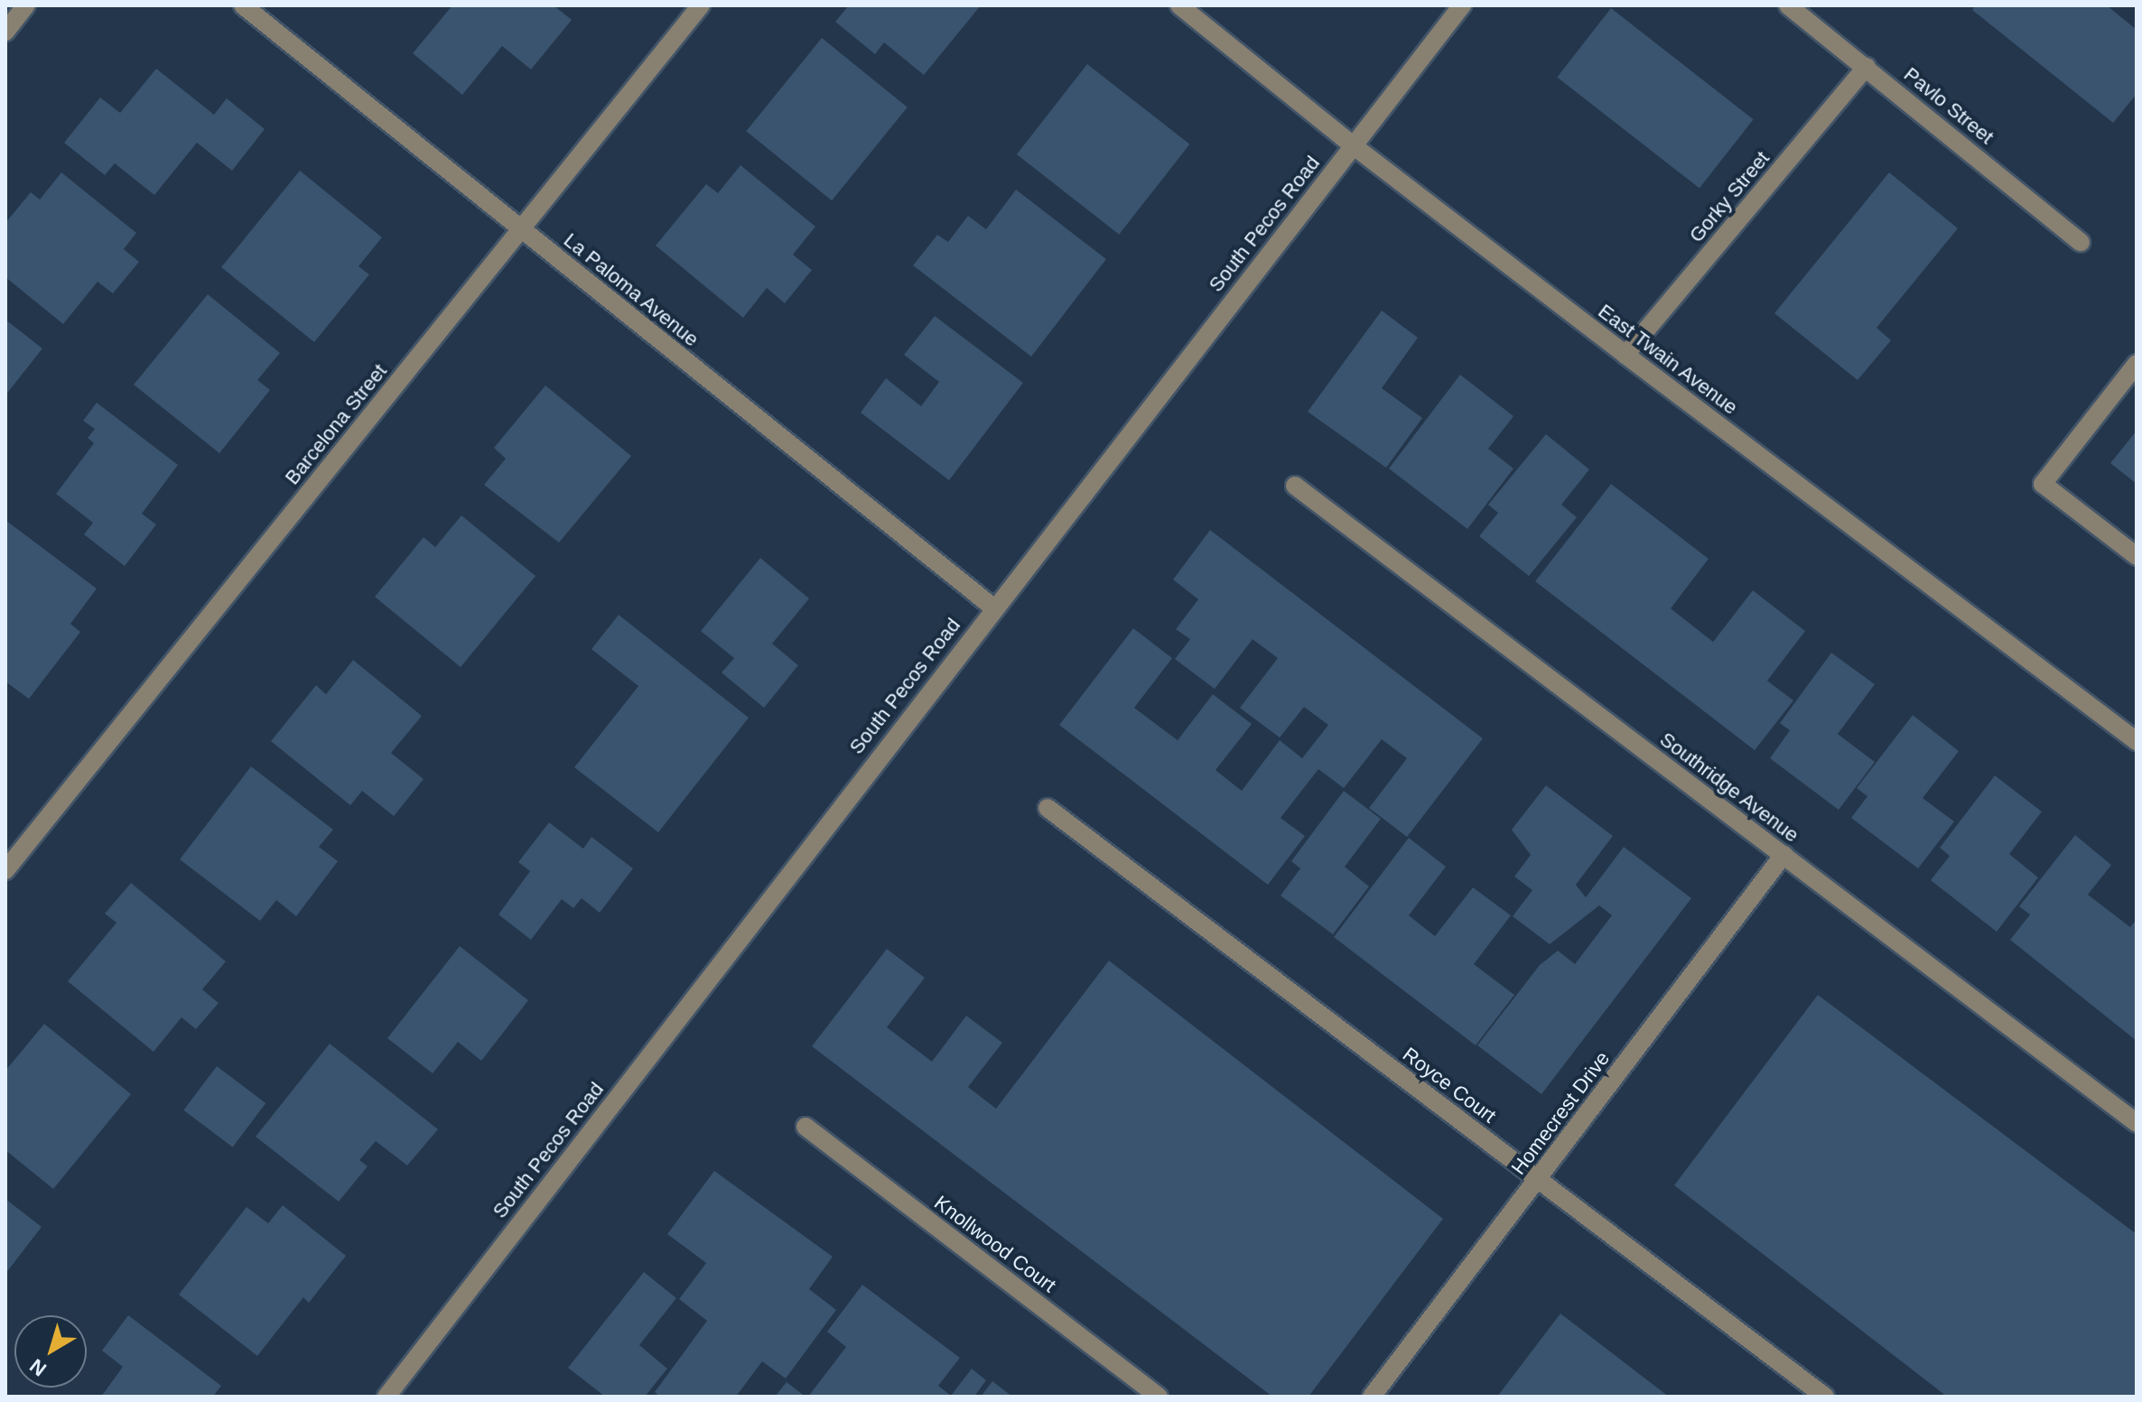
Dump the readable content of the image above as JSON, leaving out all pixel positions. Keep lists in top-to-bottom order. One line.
{"streets":{"street":["Pavlo Street","Gorky Street","South Pecos Road","La Paloma Avenue","East Twain Avenue","Barcelona Street","Southridge Avenue","Royce Court","Homecrest Drive","Knollwood Court"]},"crossings":[["Pavlo Street","Gorky Street"],["Gorky Street","East Twain Avenue"],["South Pecos Road","La Paloma Avenue"],["South Pecos Road","East Twain Avenue"],["La Paloma Avenue","Barcelona Street"],["Southridge Avenue","Homecrest Drive"],["Royce Court","Homecrest Drive"]],"north":"bottom left"}
